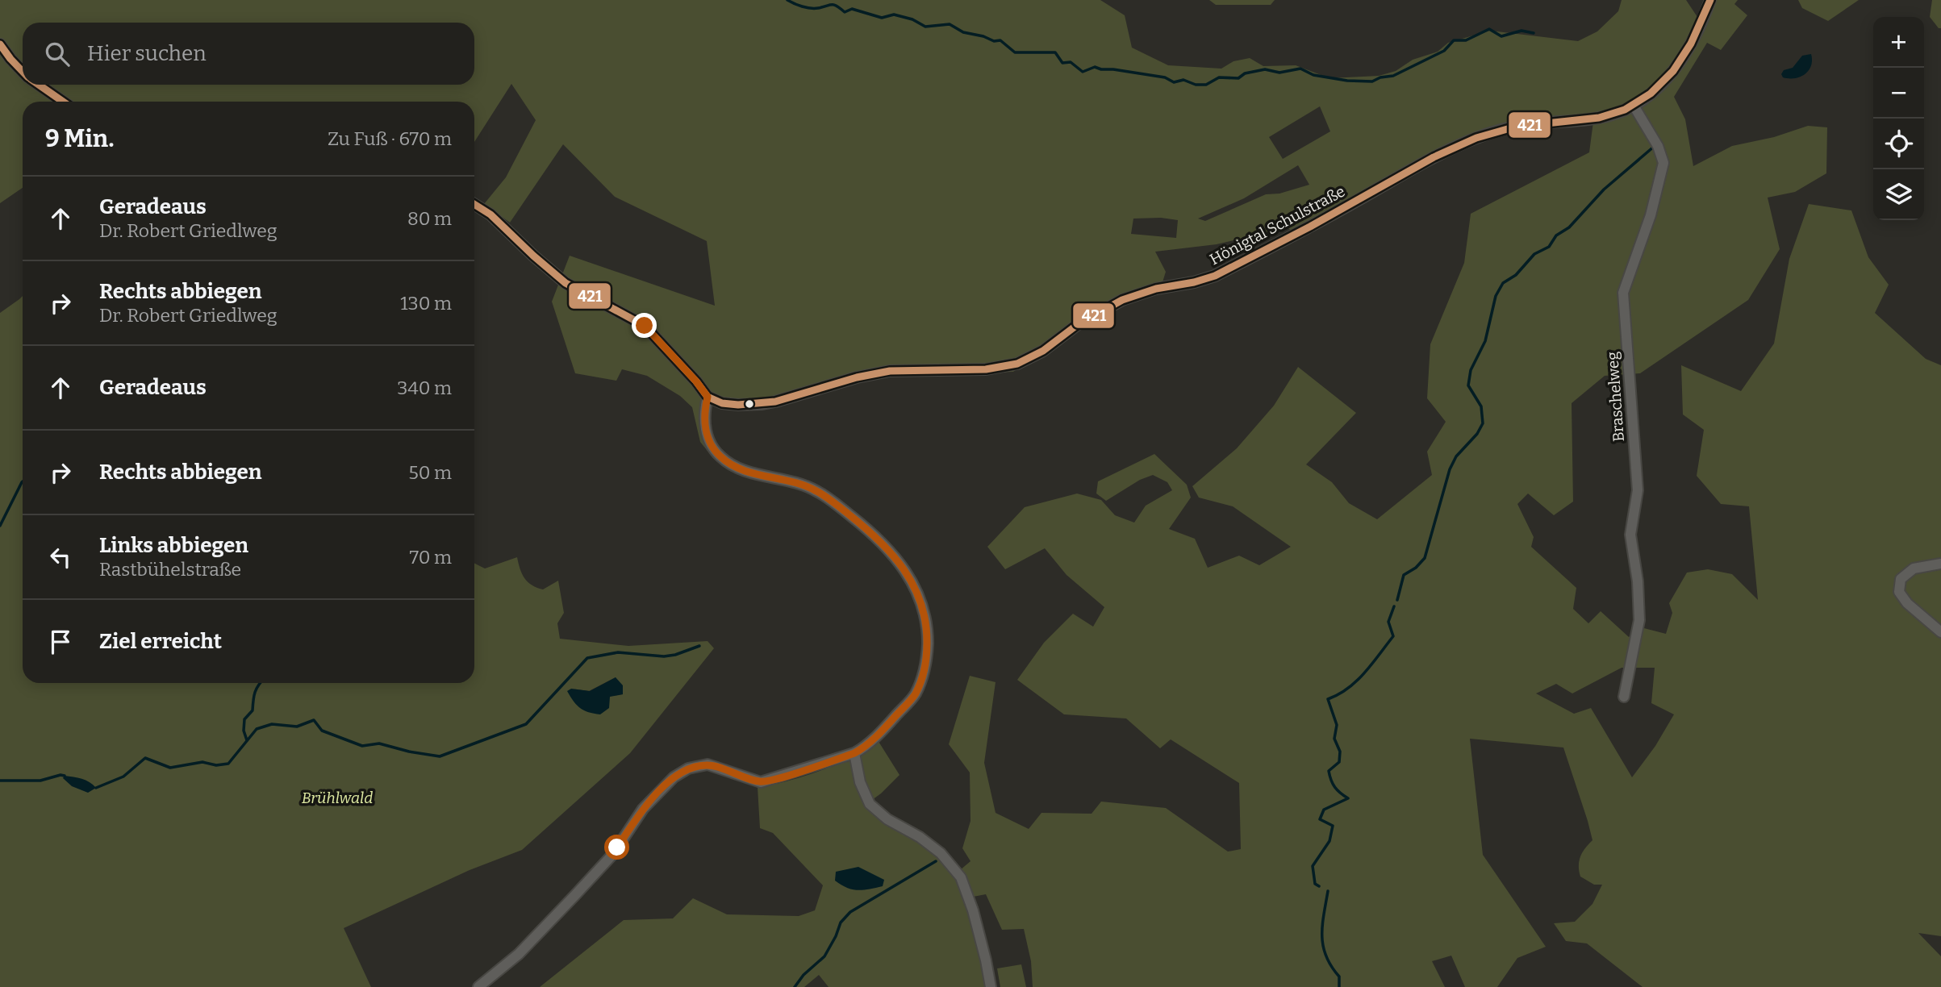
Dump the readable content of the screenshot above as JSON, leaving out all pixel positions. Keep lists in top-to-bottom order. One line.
{"streets":{"street":["Hönigtal Schulstraße","Braschelweg"]},"crossings":[["Hönigtal Schulstraße","Braschelweg"]],"parks":["Brühlwald"],"lines":["transit line 421"],"page":{"map_buttons":["+","−"],"search":"Hier suchen","heading":["9 Min.","Zu Fuß · 670 m"],"list":[["Geradeaus","Dr. Robert Griedlweg","80 m"],["Rechts abbiegen","Dr. Robert Griedlweg","130 m"],["Geradeaus","340 m"],["Rechts abbiegen","50 m"],["Links abbiegen","Rastbühelstraße","70 m"],"Ziel erreicht"]}}
